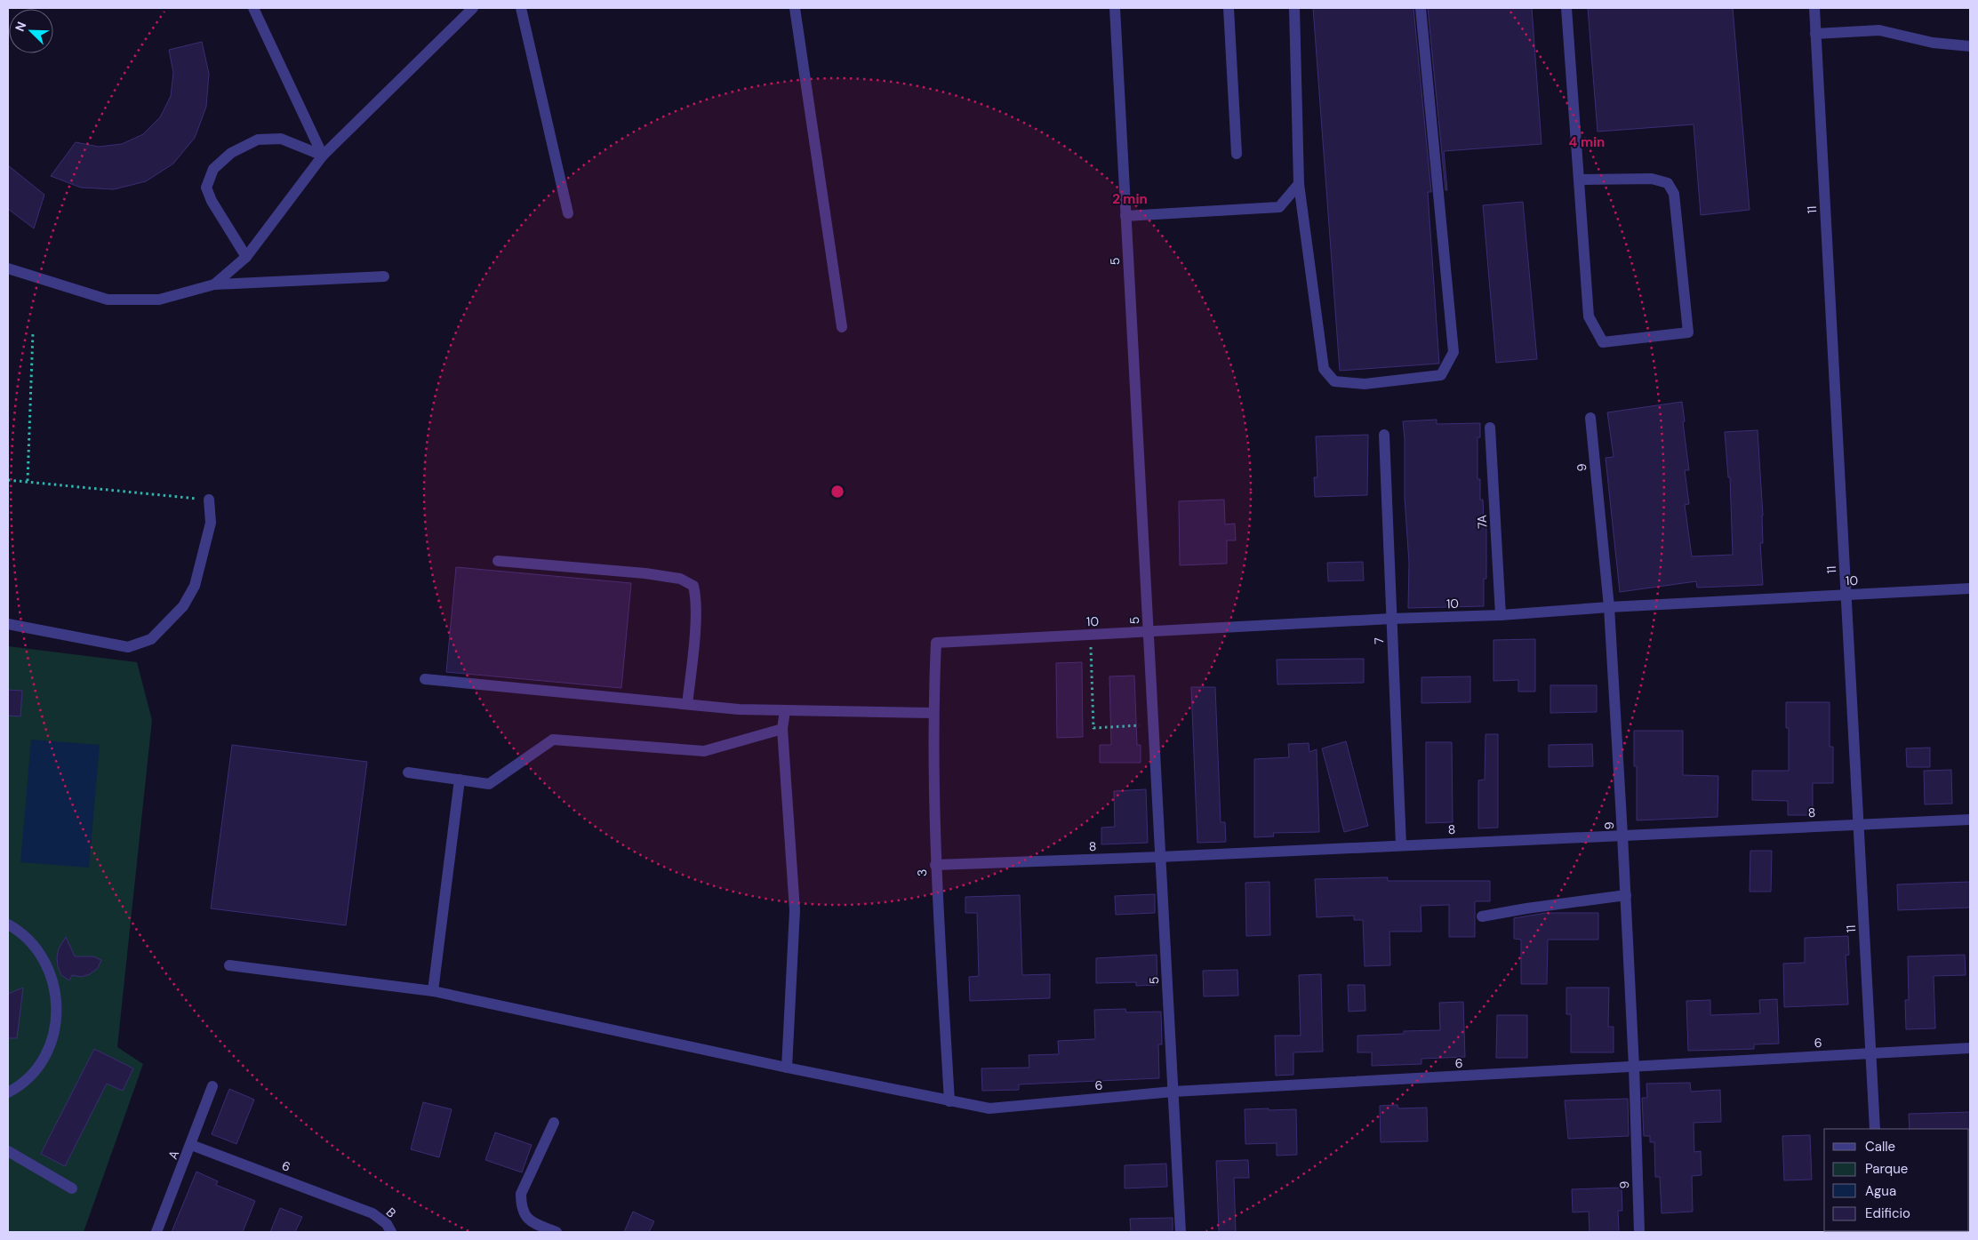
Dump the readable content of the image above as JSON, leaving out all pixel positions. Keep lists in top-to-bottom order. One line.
{"streets":{"street":["11","5","9","7A","10","7","8","3","6","A","B"]},"crossings":[["11","10"],["11","8"],["11","6"],["5","10"],["5","8"],["5","6"],["9","10"],["9","8"],["9","6"],["7A","10"],["10","7"],["10","3"],["7","8"],["8","3"],["3","6"],["6","A"],["6","B"]],"legend":["Calle","Parque","Agua","Edificio"],"north":"top left","rings":["4 min","2 min"]}
